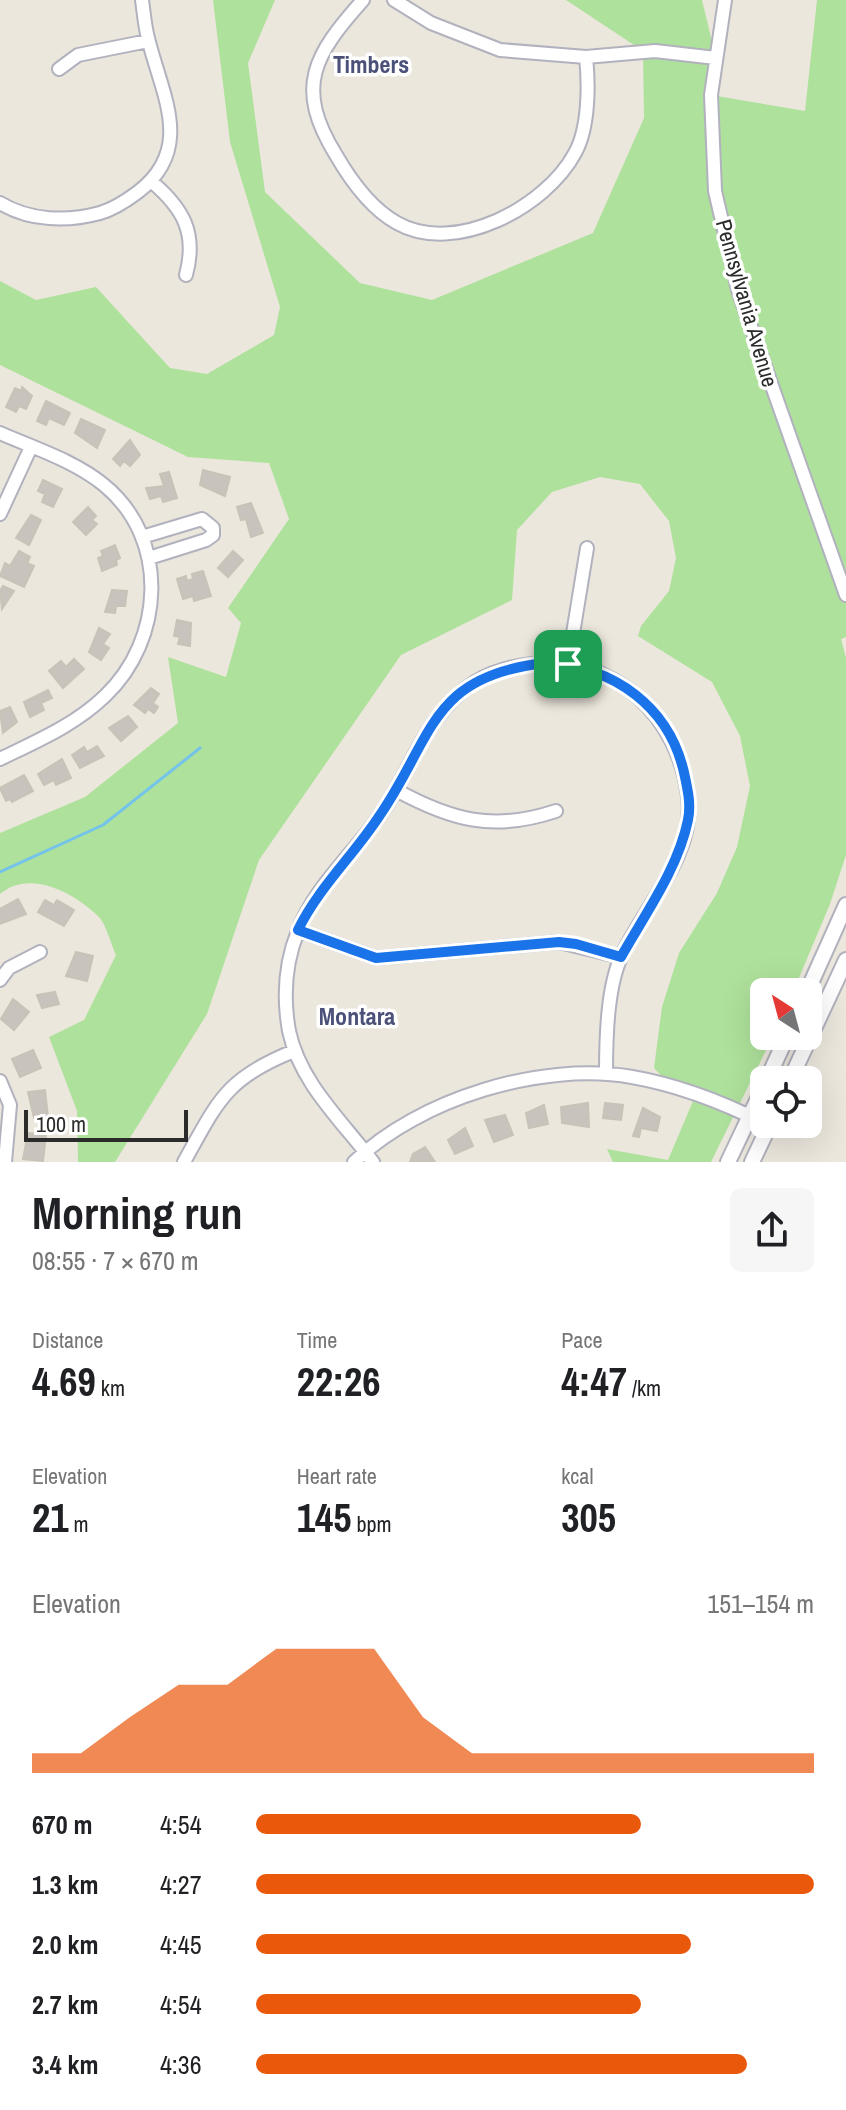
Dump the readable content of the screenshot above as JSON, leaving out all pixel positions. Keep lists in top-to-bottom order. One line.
{"streets":{"street":["Pennsylvania Avenue"]},"districts":["Timbers","Montara"],"scale_bar":"100 m","north":"top left","page":{"scale":"100 m","heading":["Morning run","08:55 · 7 × 670 m"],"stats":[["Distance","4.69 km"],["Time","22:26"],["Pace","4:47 /km"],["Elevation","21 m"],["Heart rate","145 bpm"],["kcal","305"]],"chart":["Elevation","151–154 m"],"list":[{"name":"670 m","note":"4:54"},{"name":"1.3 km","note":"4:27"},{"name":"2.0 km","note":"4:45"},{"name":"2.7 km","note":"4:54"},{"name":"3.4 km","note":"4:36"}]}}
